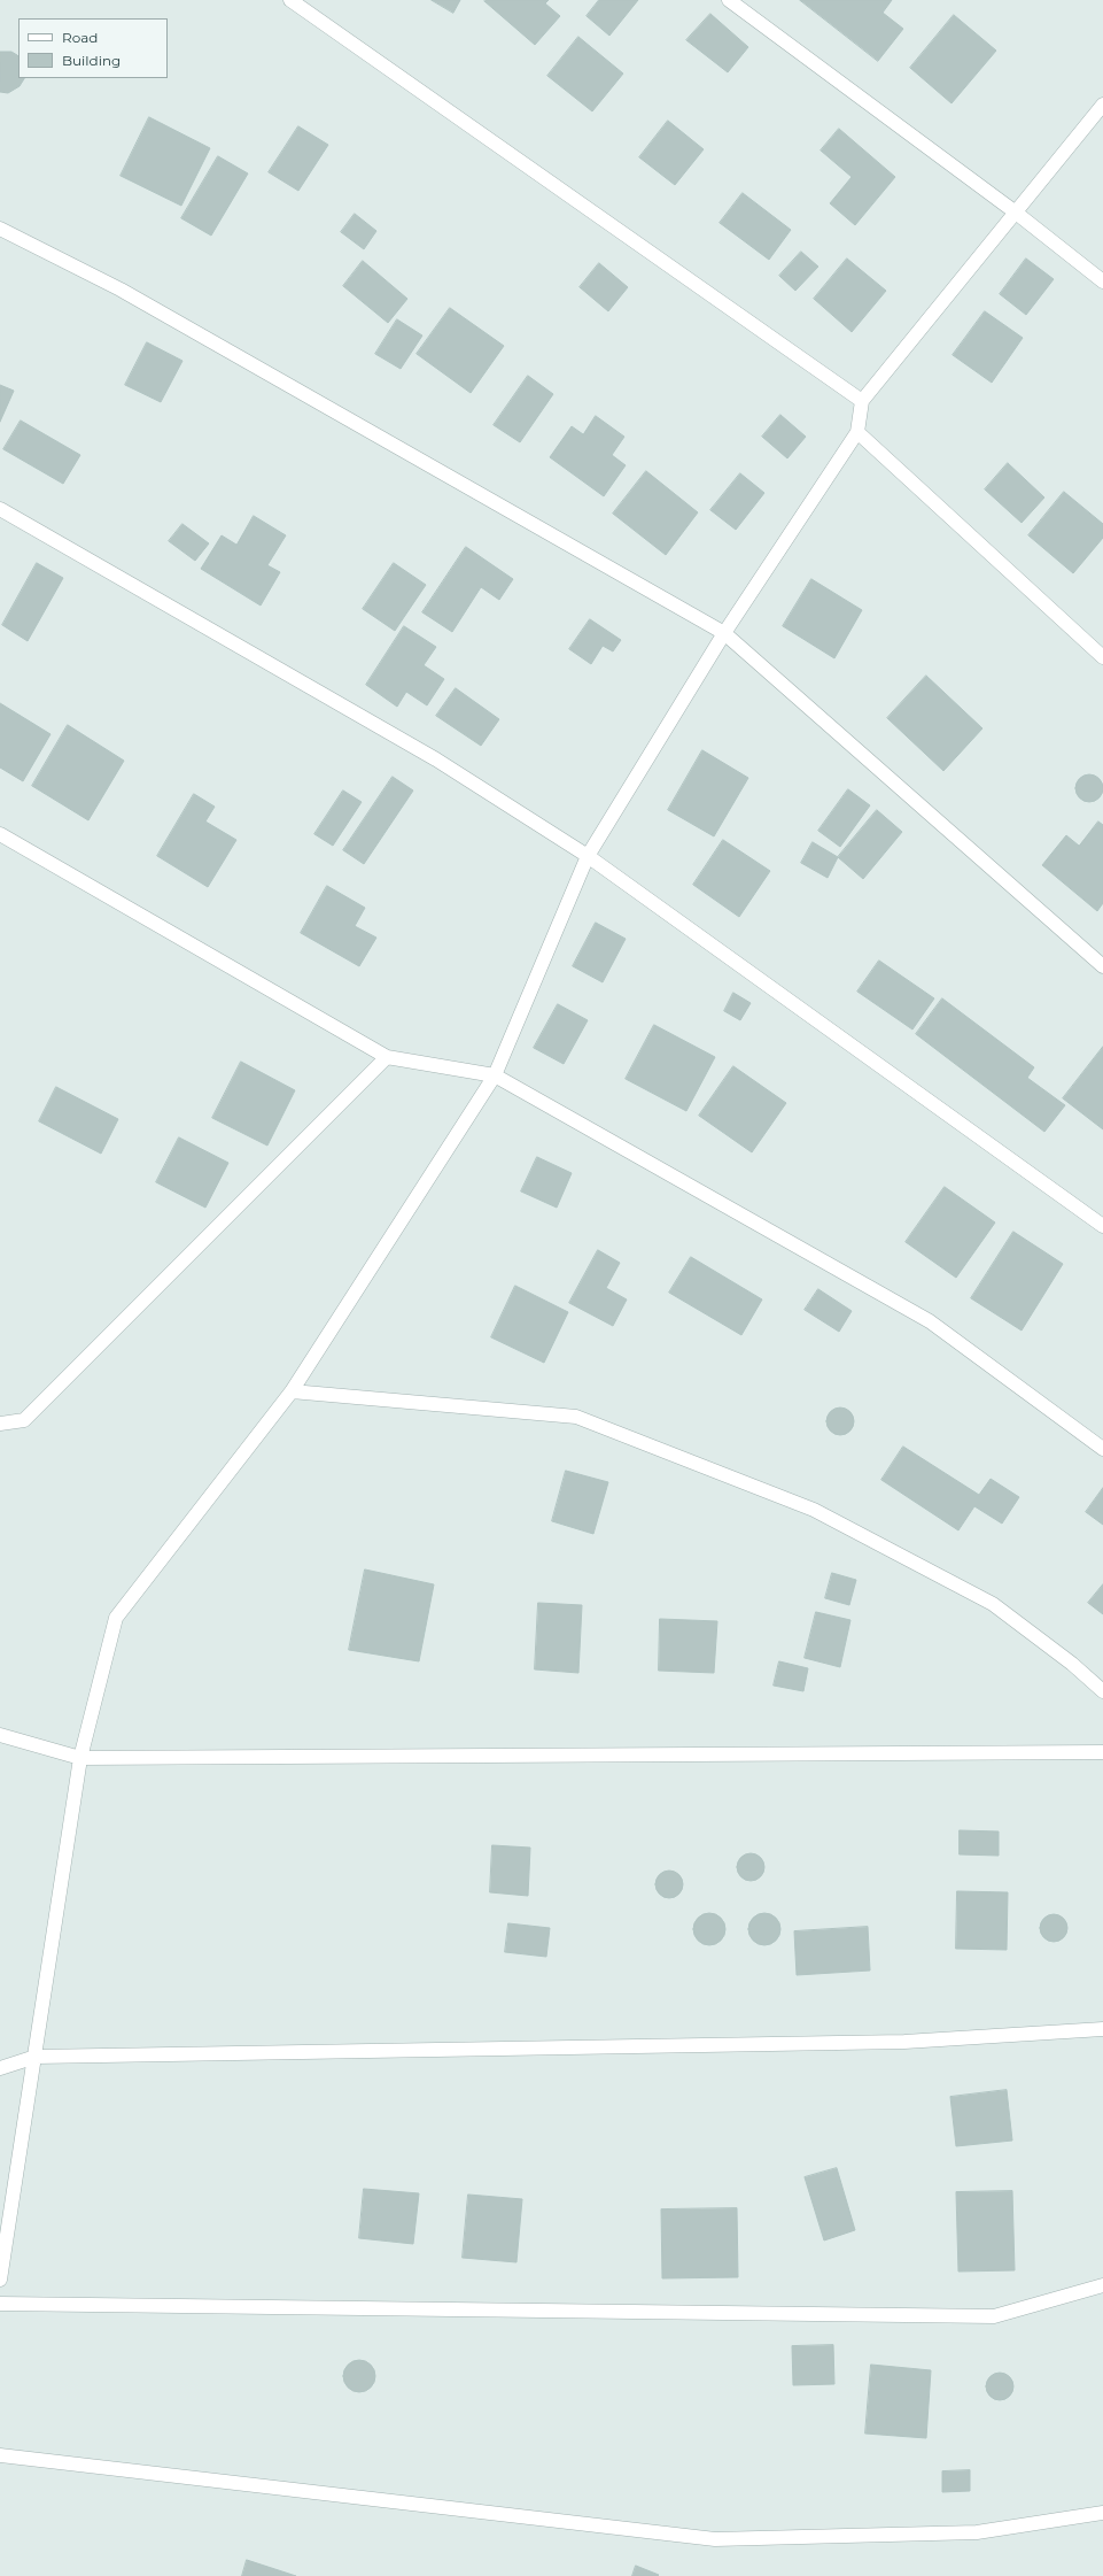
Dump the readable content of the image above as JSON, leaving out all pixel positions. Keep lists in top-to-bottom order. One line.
{"legend":["Road","Building"]}
